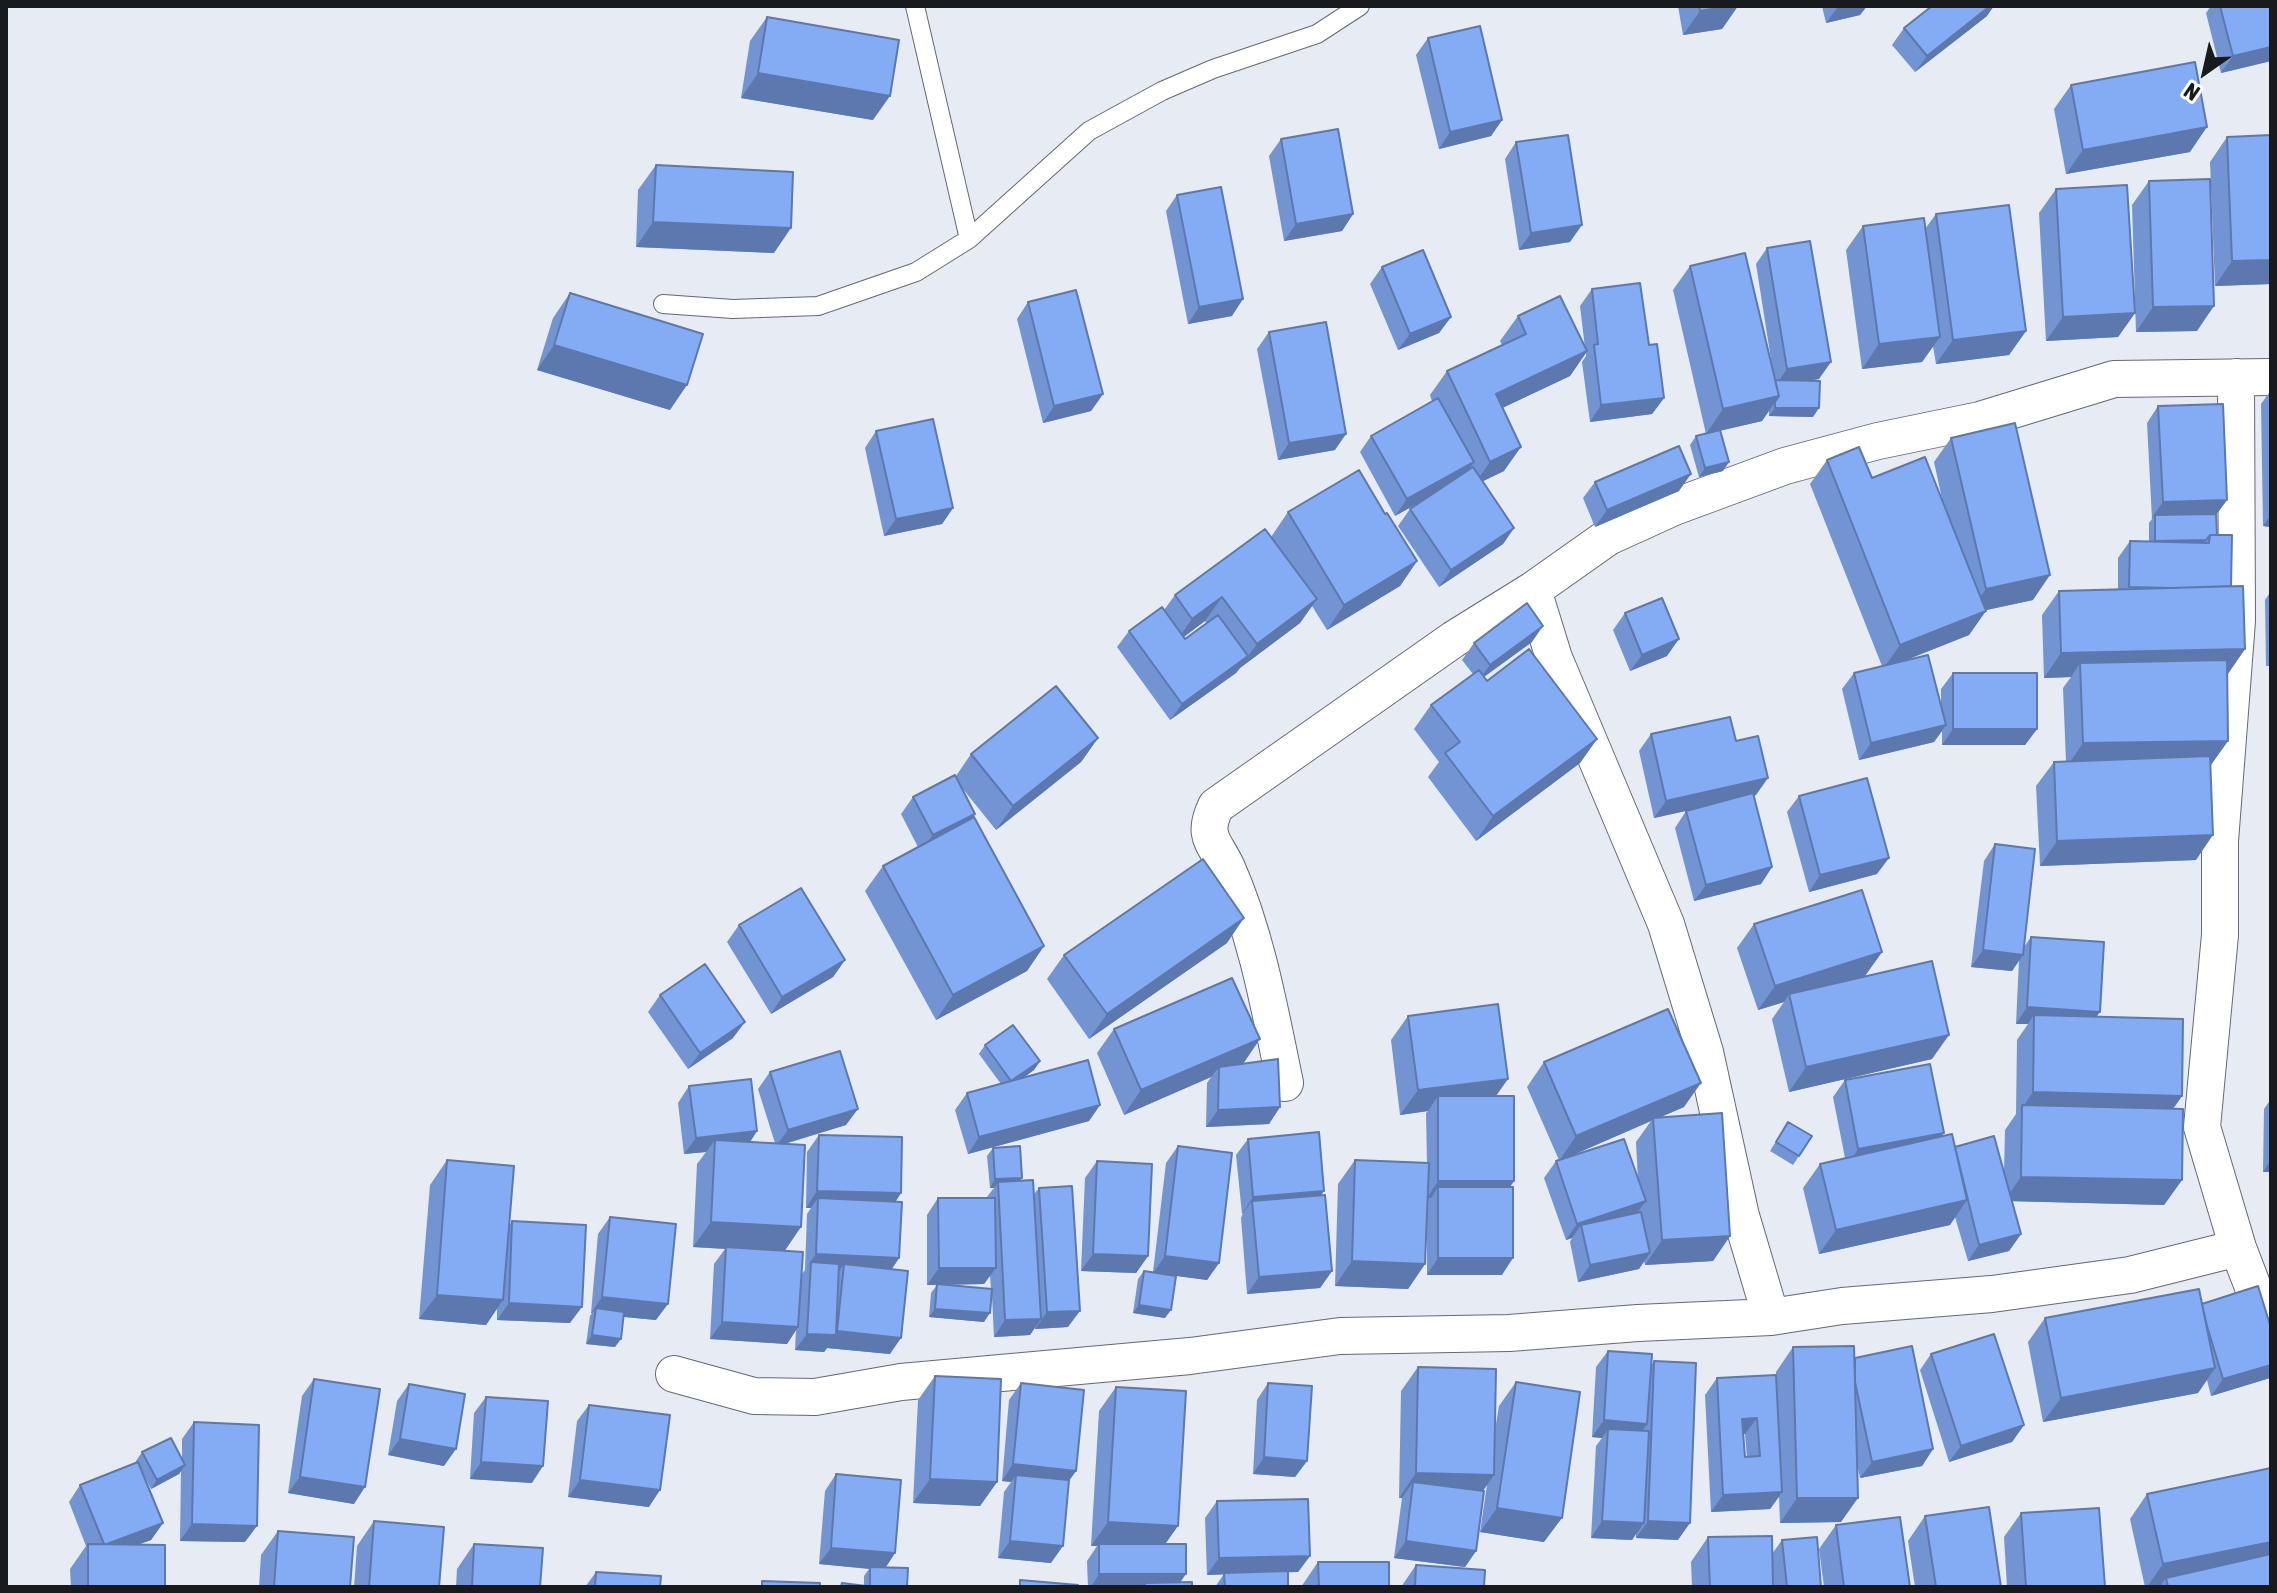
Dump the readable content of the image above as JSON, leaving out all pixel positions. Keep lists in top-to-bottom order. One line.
{"north":"bottom left"}
